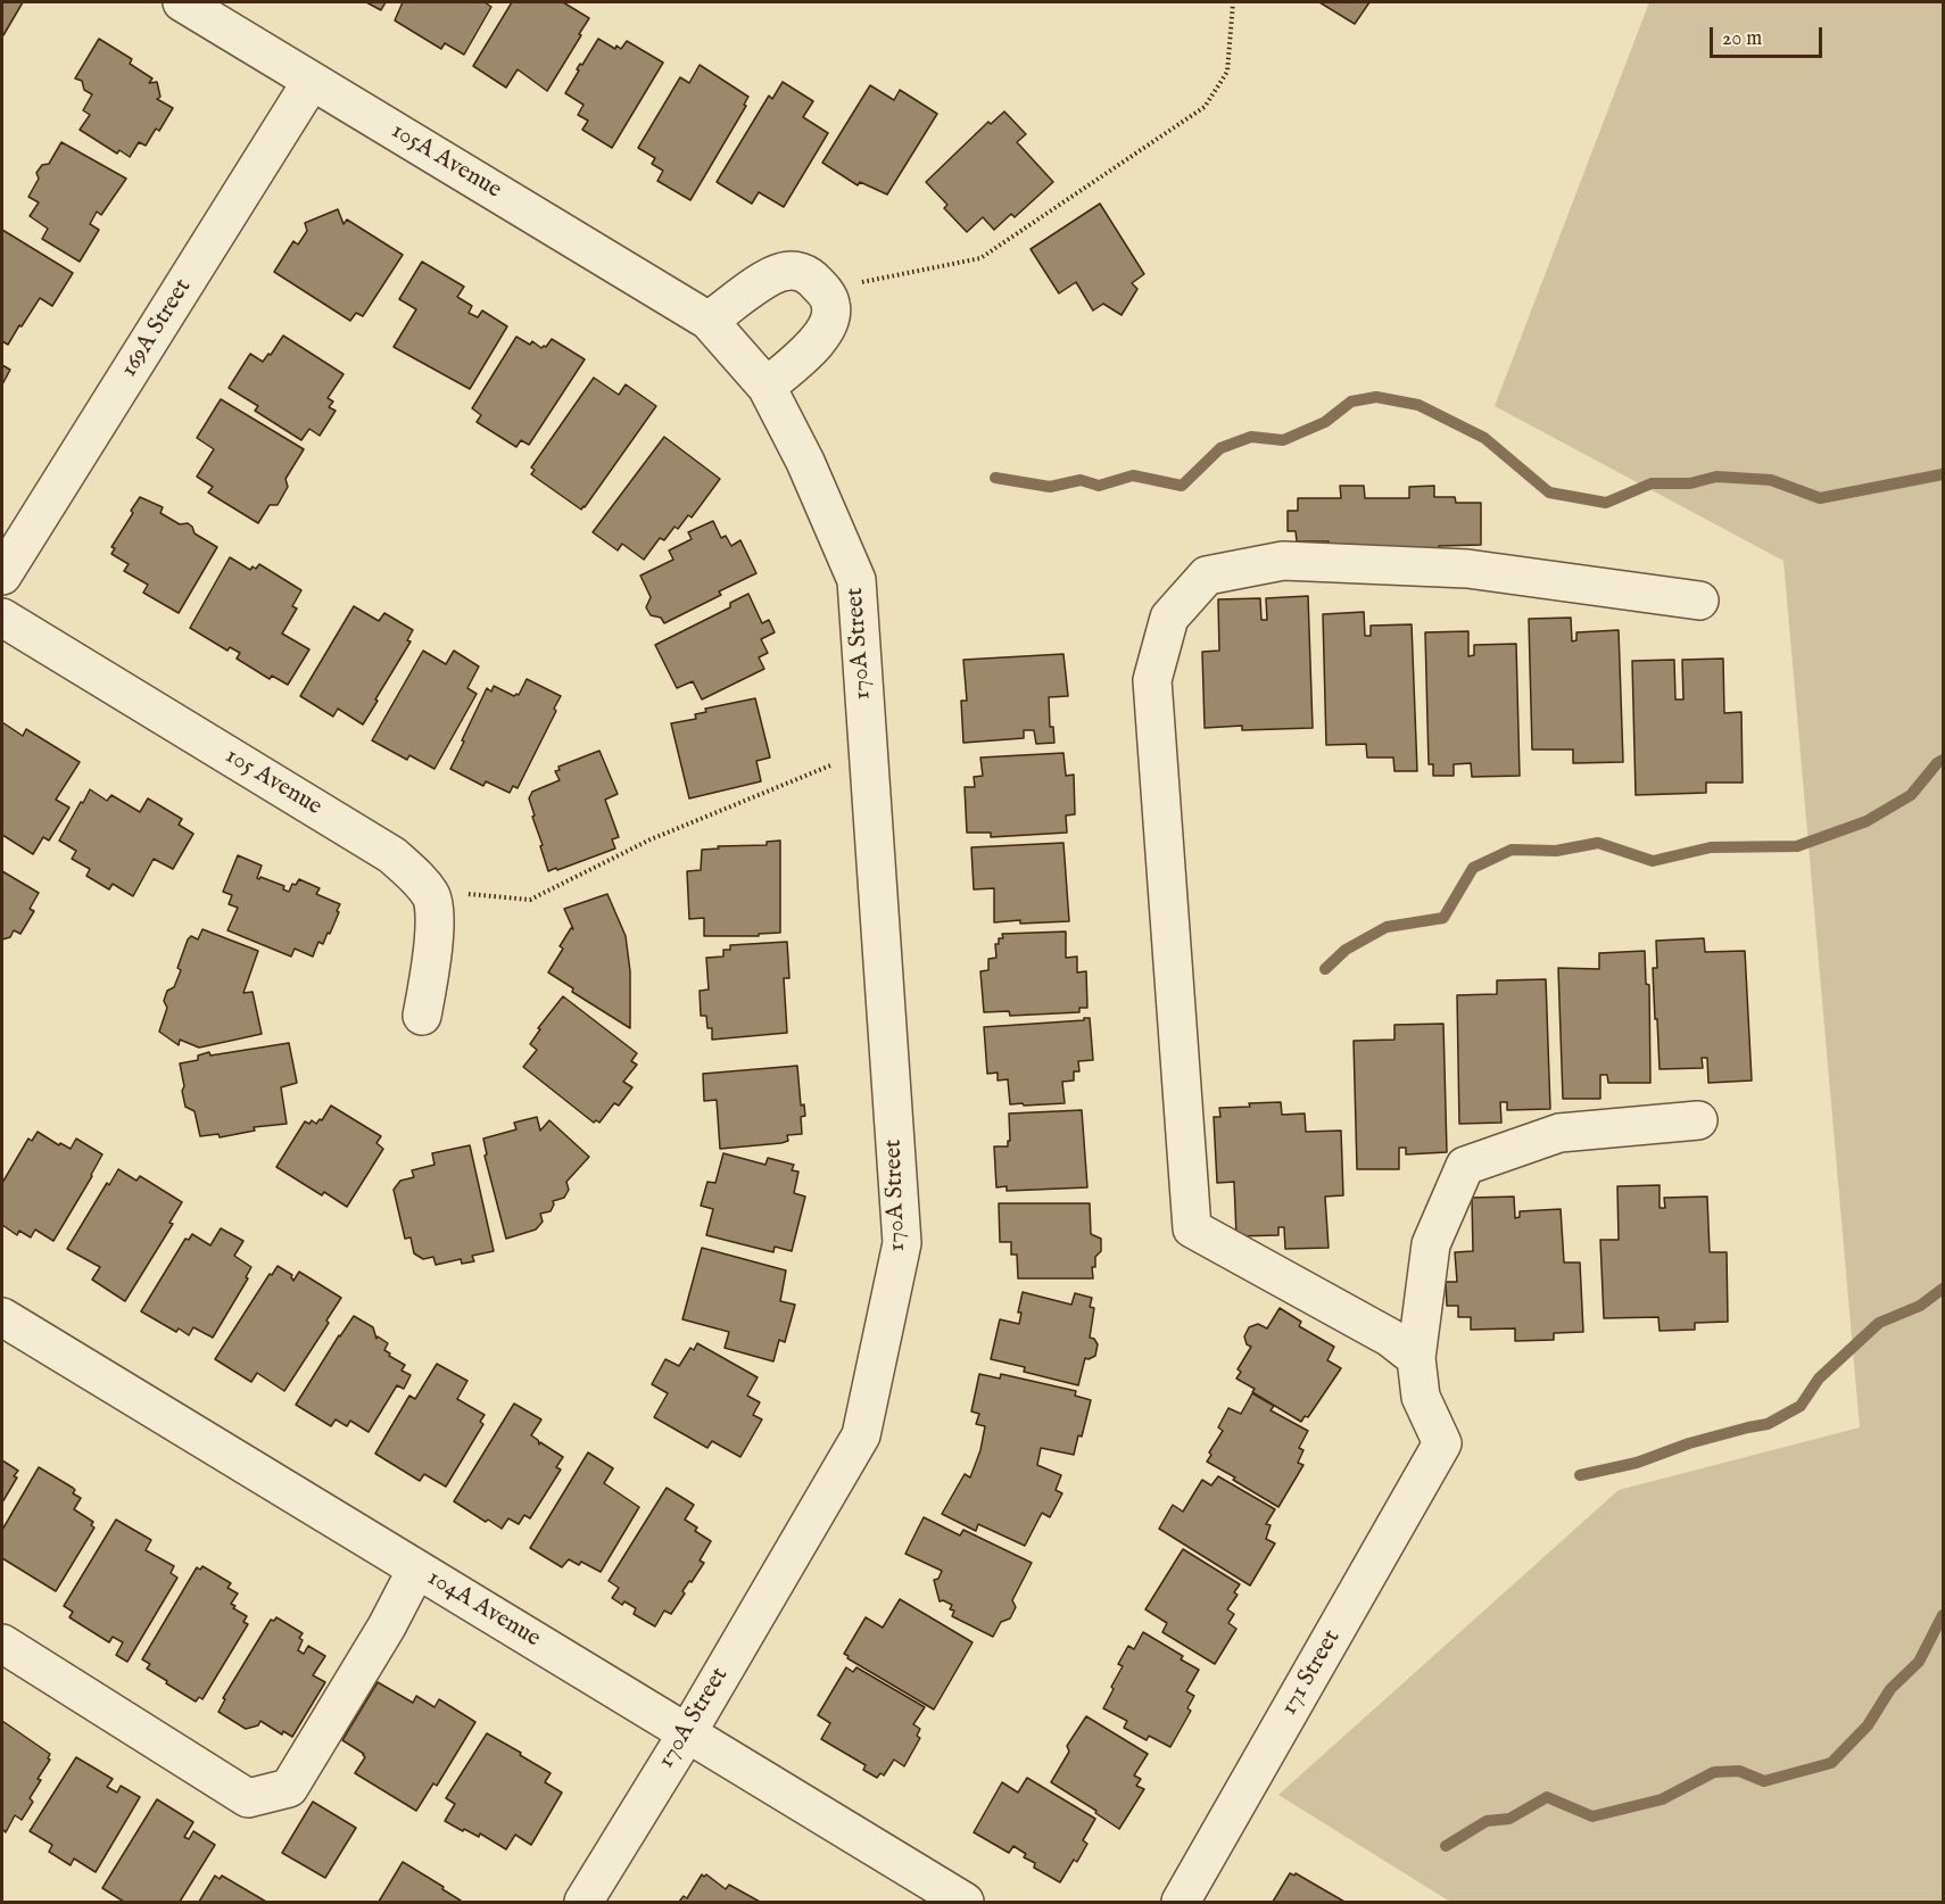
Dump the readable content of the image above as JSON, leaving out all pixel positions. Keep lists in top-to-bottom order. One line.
{"streets":{"street":["105A Avenue","169A Street","170A Street","105 Avenue","104A Avenue","171 Street"]},"crossings":[["105A Avenue","169A Street"],["105A Avenue","170A Street"],["170A Street","104A Avenue"]],"scale_bar":"20 m"}
